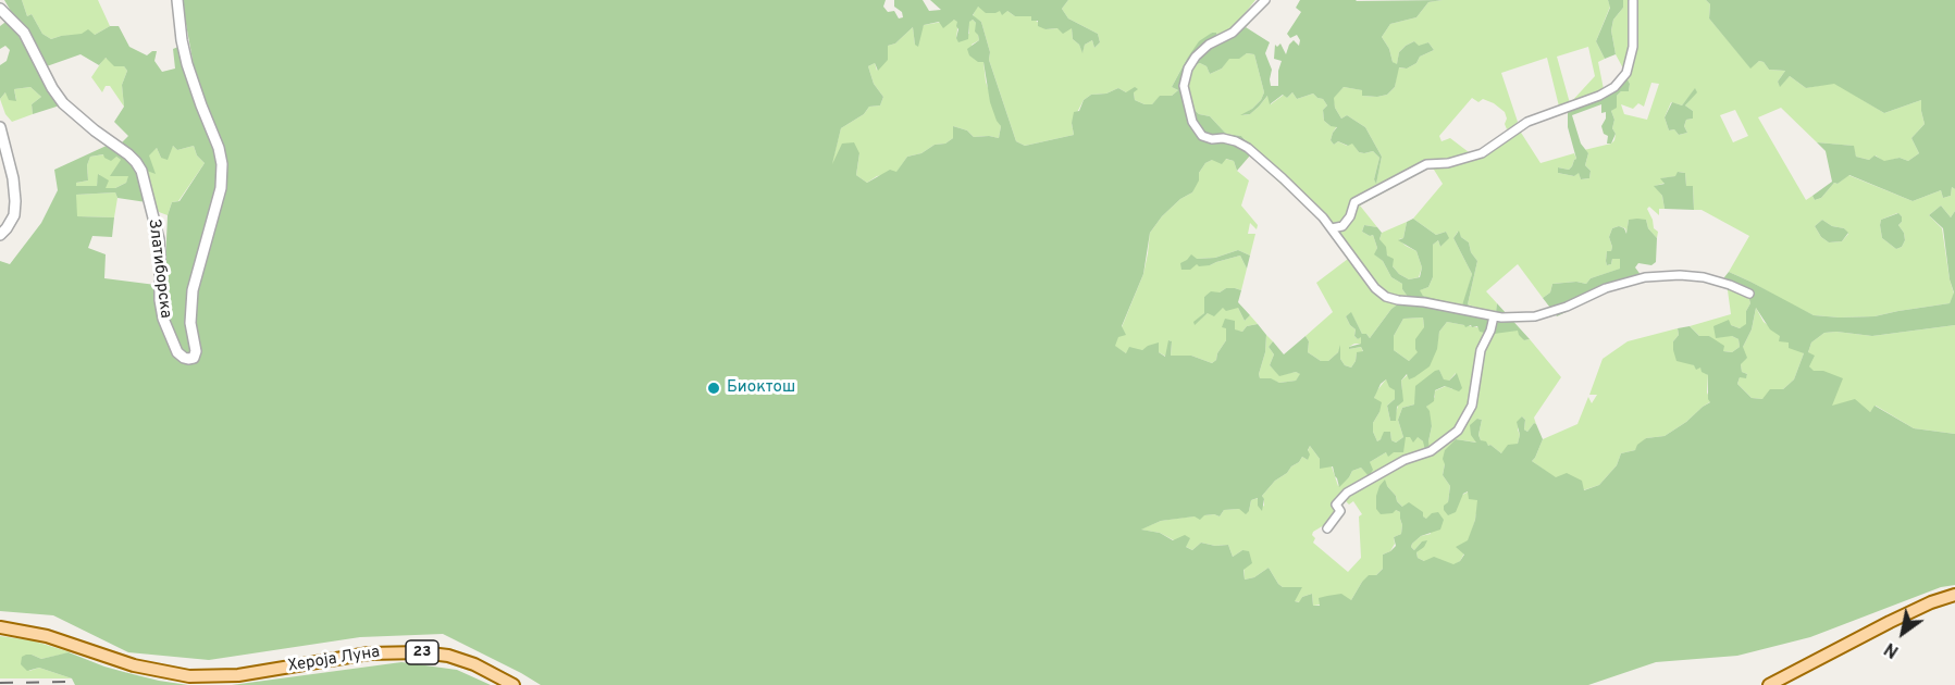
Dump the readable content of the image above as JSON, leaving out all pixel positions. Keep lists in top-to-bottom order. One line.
{"streets":{"main road":["23","Хероја Луна"],"street":["Златиборска"]},"places":["Биоктош"],"north":"bottom left"}
